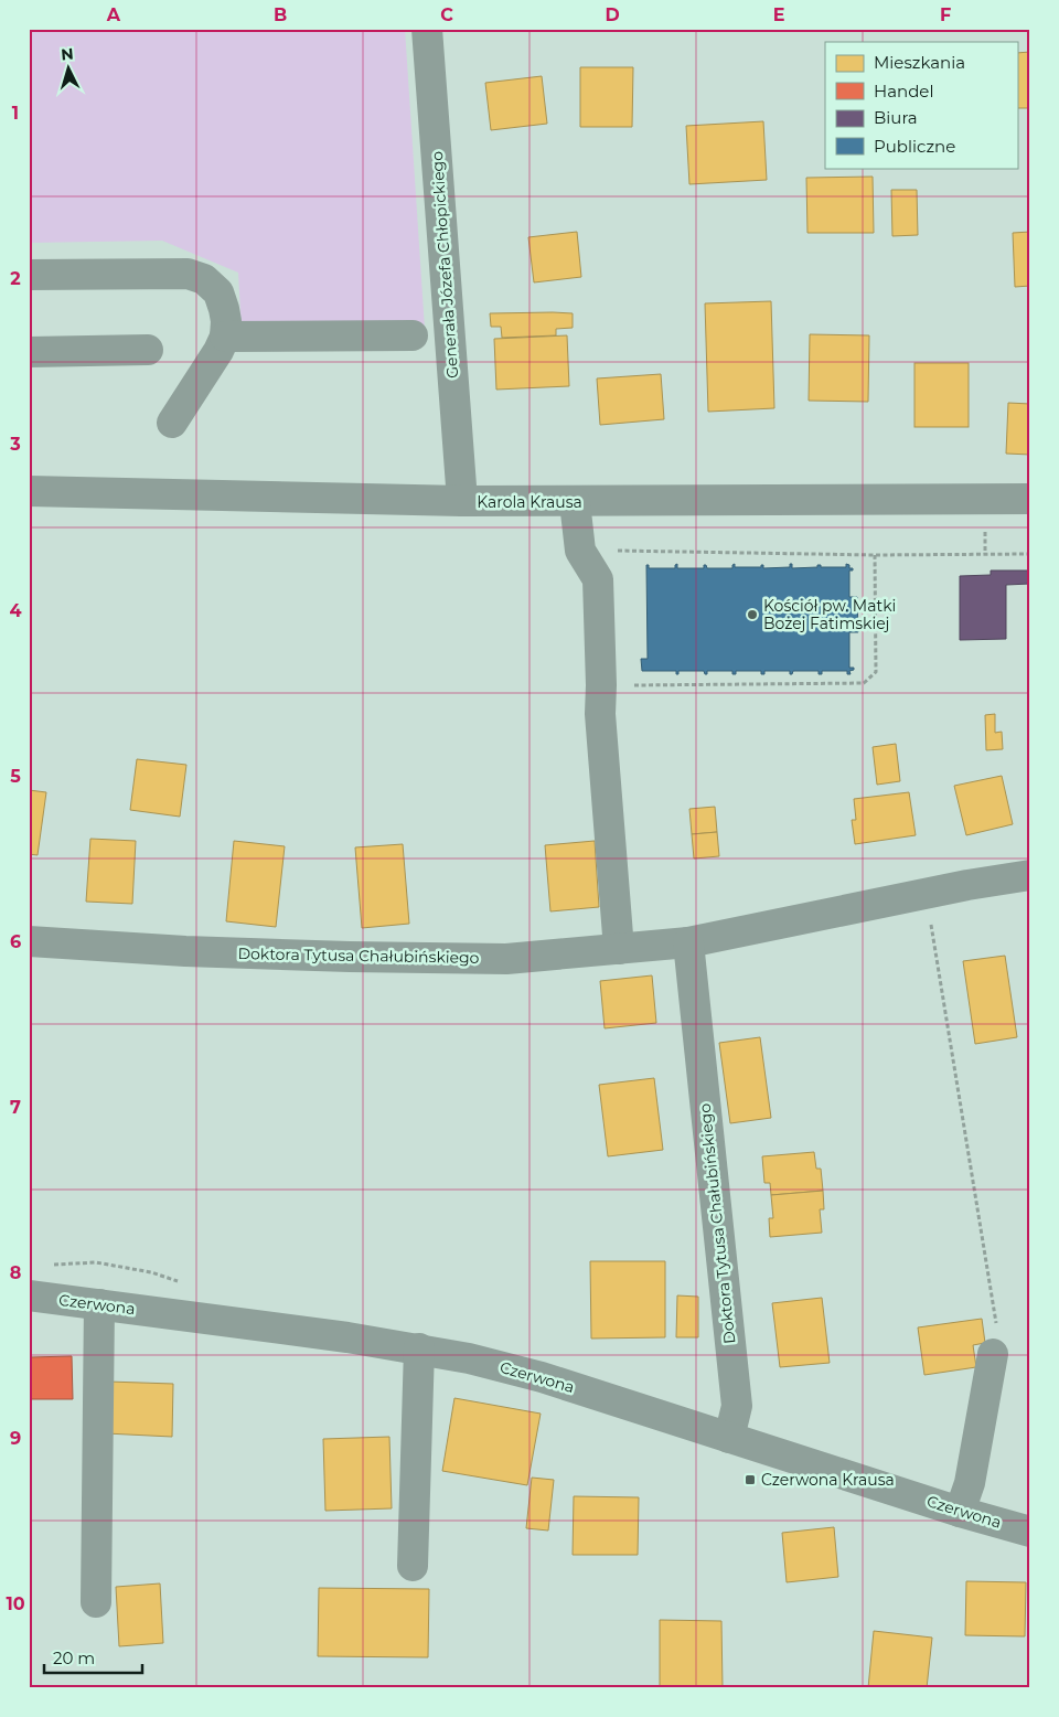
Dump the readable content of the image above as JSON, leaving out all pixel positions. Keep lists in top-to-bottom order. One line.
{"streets":{"street":["Generała Józefa Chłopickiego","Karola Krausa","Doktora Tytusa Chałubińskiego","Czerwona"]},"crossings":[["Generała Józefa Chłopickiego","Karola Krausa"],["Doktora Tytusa Chałubińskiego","Czerwona"]],"places":{"other":["Kościół pw. Matki Bożej Fatimskiej"],"transit":["Czerwona Krausa"]},"legend":["Mieszkania","Handel","Biura","Publiczne"],"scale_bar":"20 m","north":"top","grid":{"columns":["A","B","C","D","E","F"],"rows":["1","2","3","4","5","6","7","8","9","10"]}}
